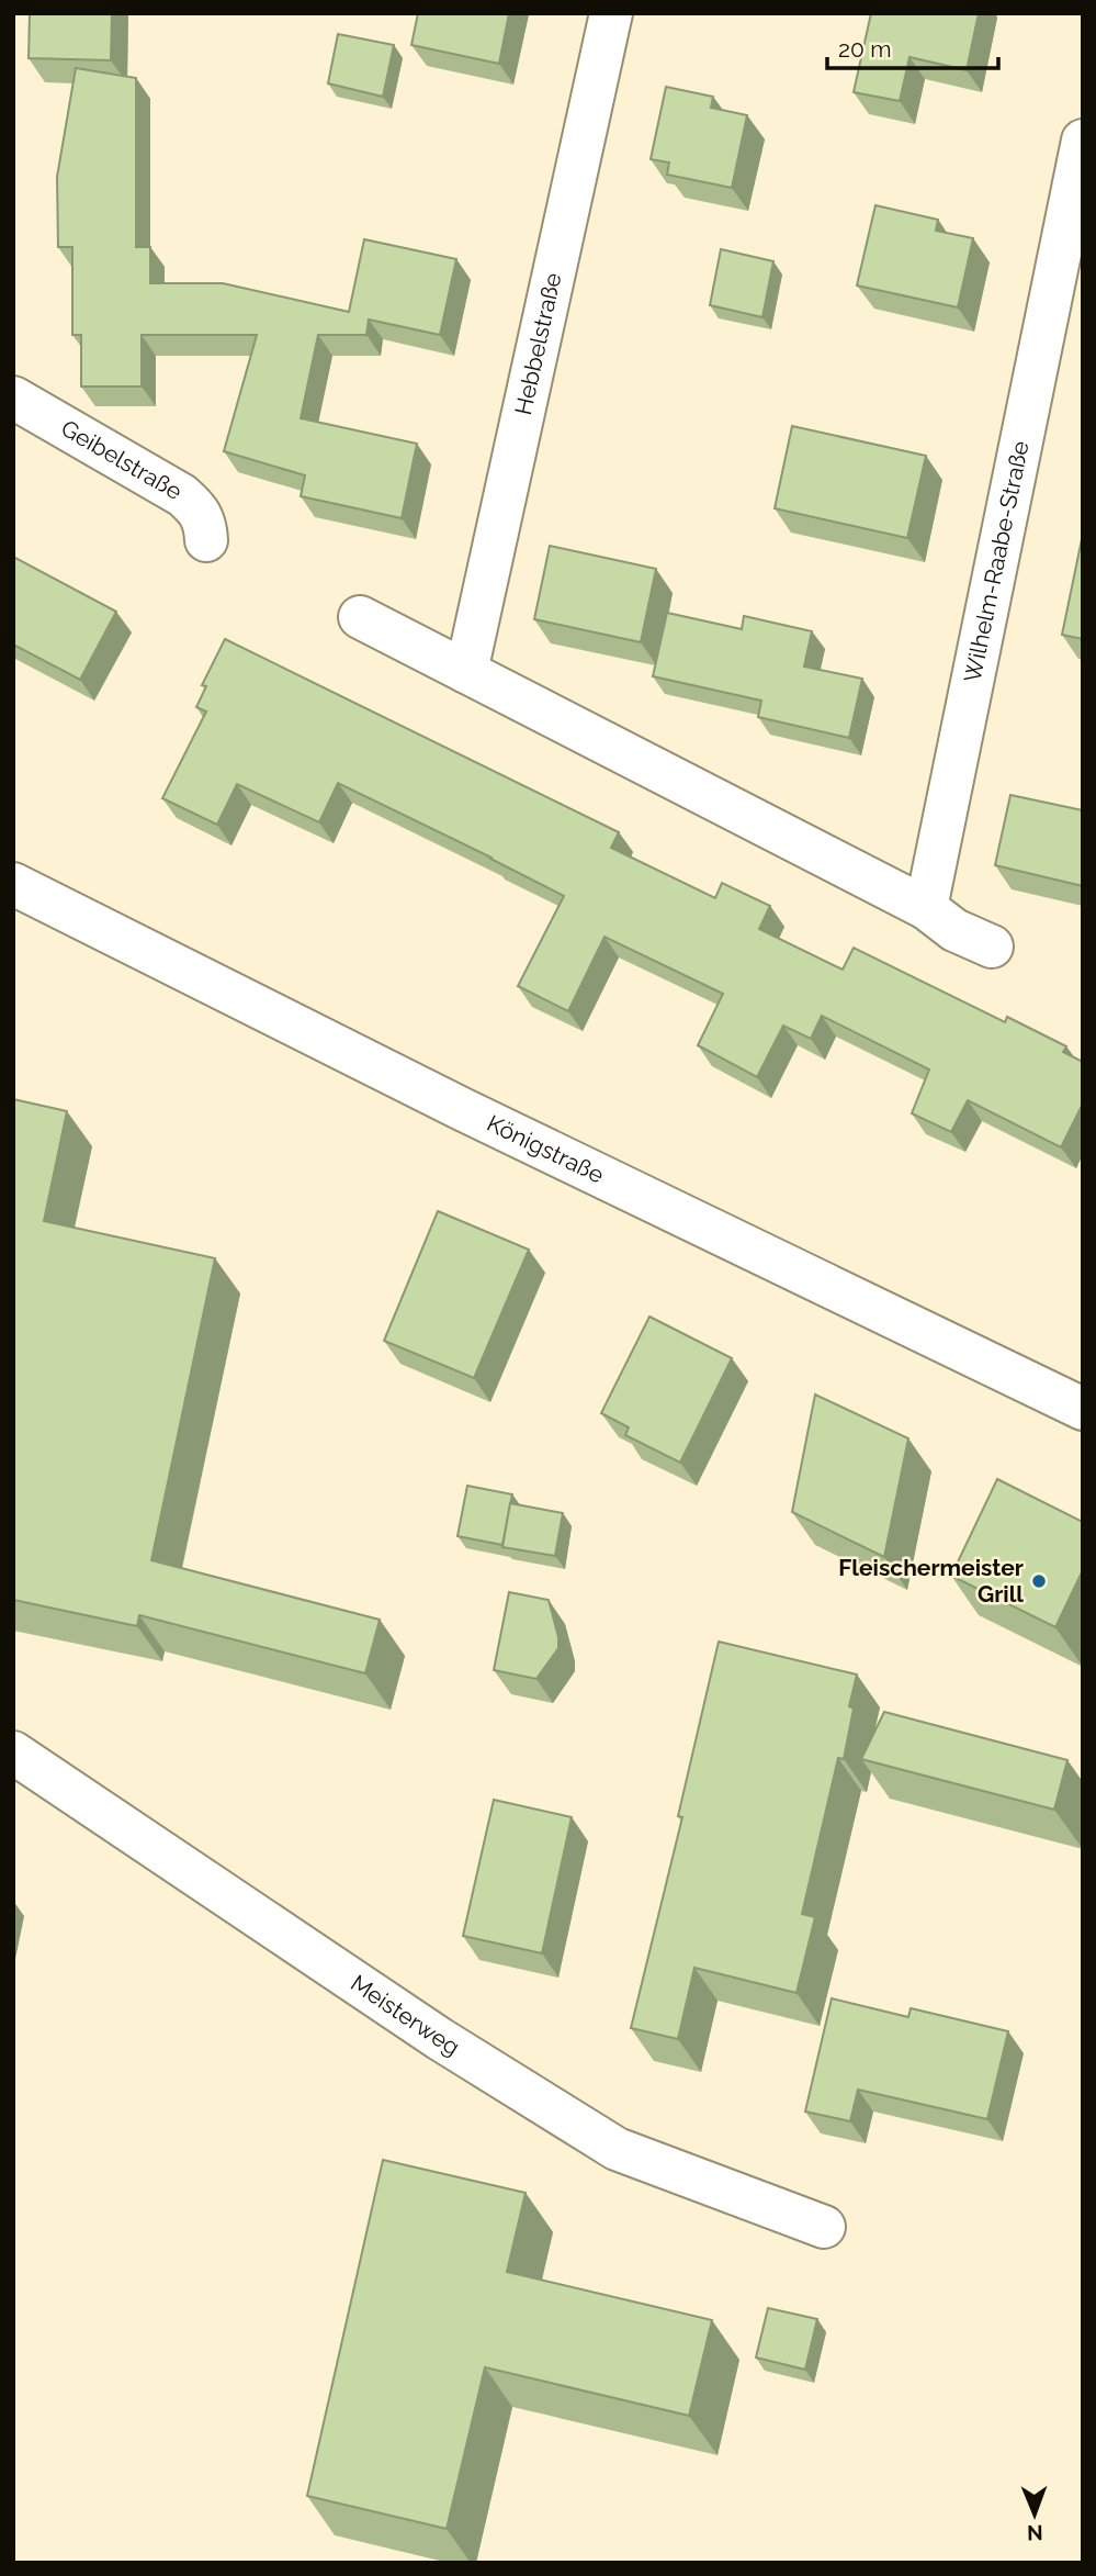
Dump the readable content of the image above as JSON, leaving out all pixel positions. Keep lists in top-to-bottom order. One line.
{"streets":{"street":["Hebbelstraße","Geibelstraße","Wilhelm-Raabe-Straße","Königstraße","Meisterweg"]},"places":["Fleischermeister Grill"],"scale_bar":"20 m","north":"bottom"}
